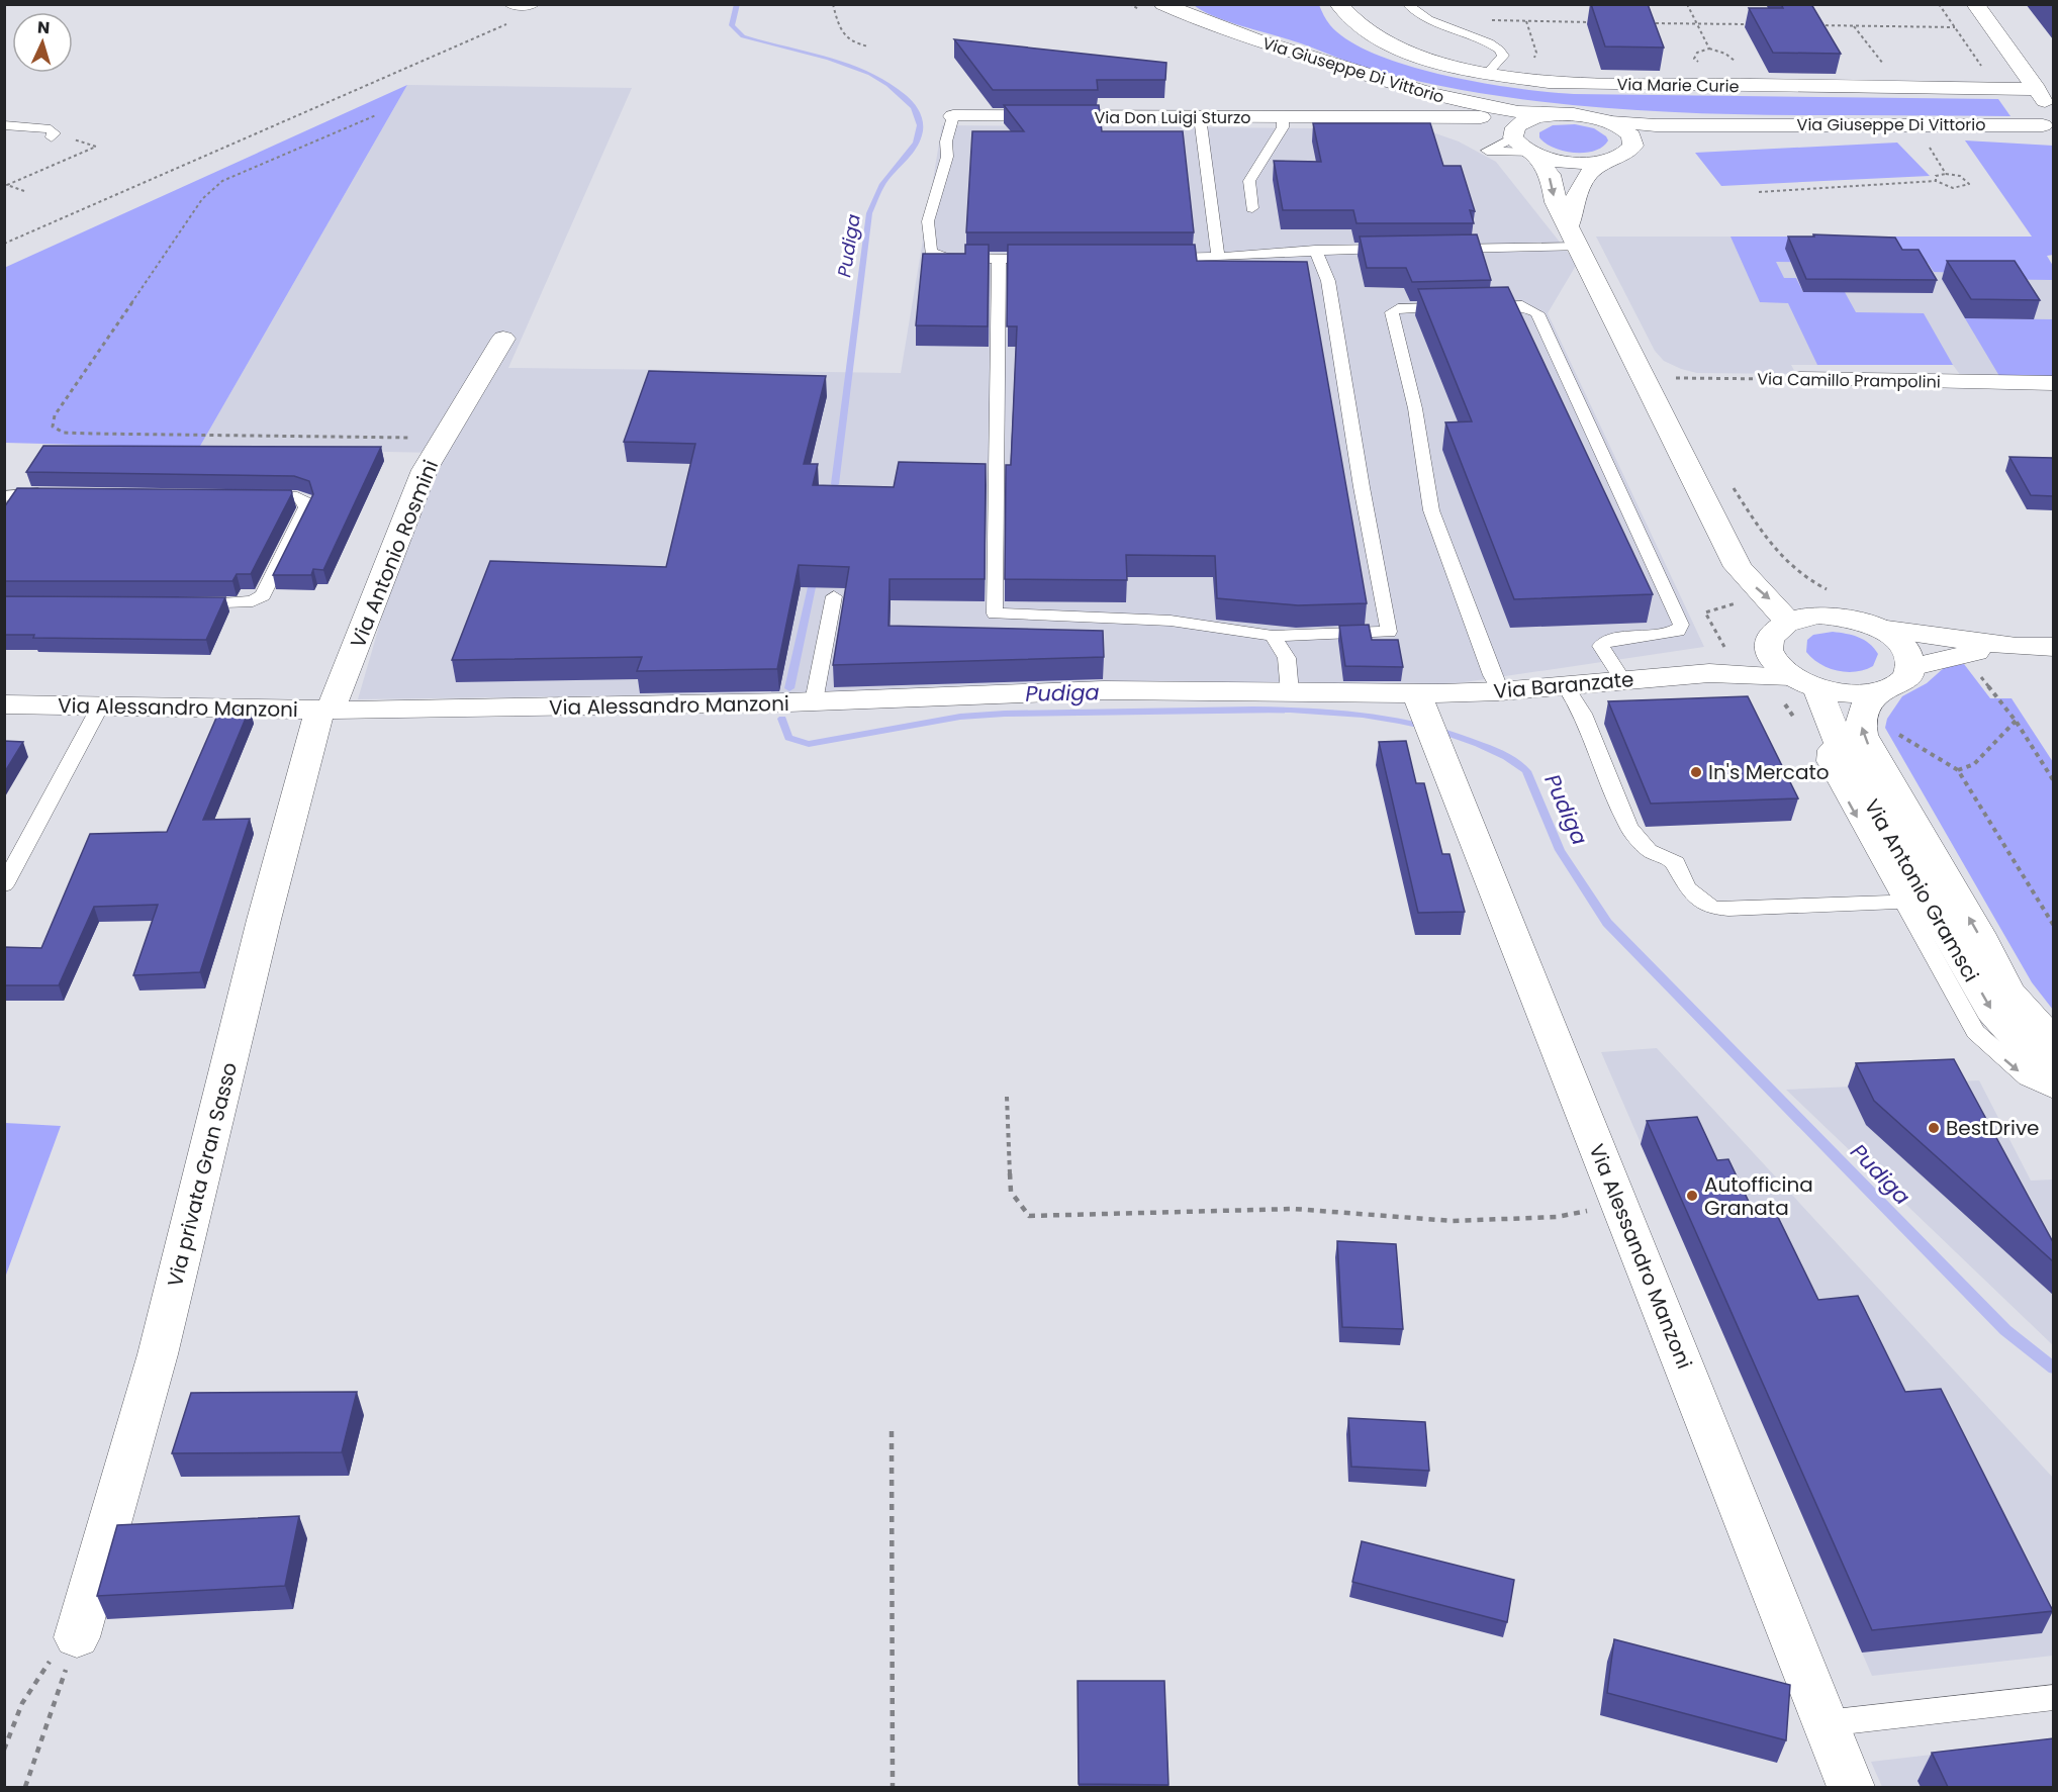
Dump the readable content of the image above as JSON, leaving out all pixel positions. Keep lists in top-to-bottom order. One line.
{"streets":{"street":["Via Giuseppe Di Vittorio","Via Marie Curie","Via Don Luigi Sturzo","Via Camillo Prampolini","Via Antonio Rosmini","Via Baranzate","Via Alessandro Manzoni","Via Antonio Gramsci","Via privata Gran Sasso"]},"crossings":[["Via Giuseppe Di Vittorio","Via Don Luigi Sturzo"],["Via Antonio Rosmini","Via Alessandro Manzoni"],["Via Antonio Rosmini","Via privata Gran Sasso"],["Via Baranzate","Via Alessandro Manzoni"],["Via Baranzate","Via Antonio Gramsci"],["Via Alessandro Manzoni","Via privata Gran Sasso"]],"water":["Pudiga"],"places":["In's Mercato","BestDrive","Autofficina Granata"],"north":"top"}
